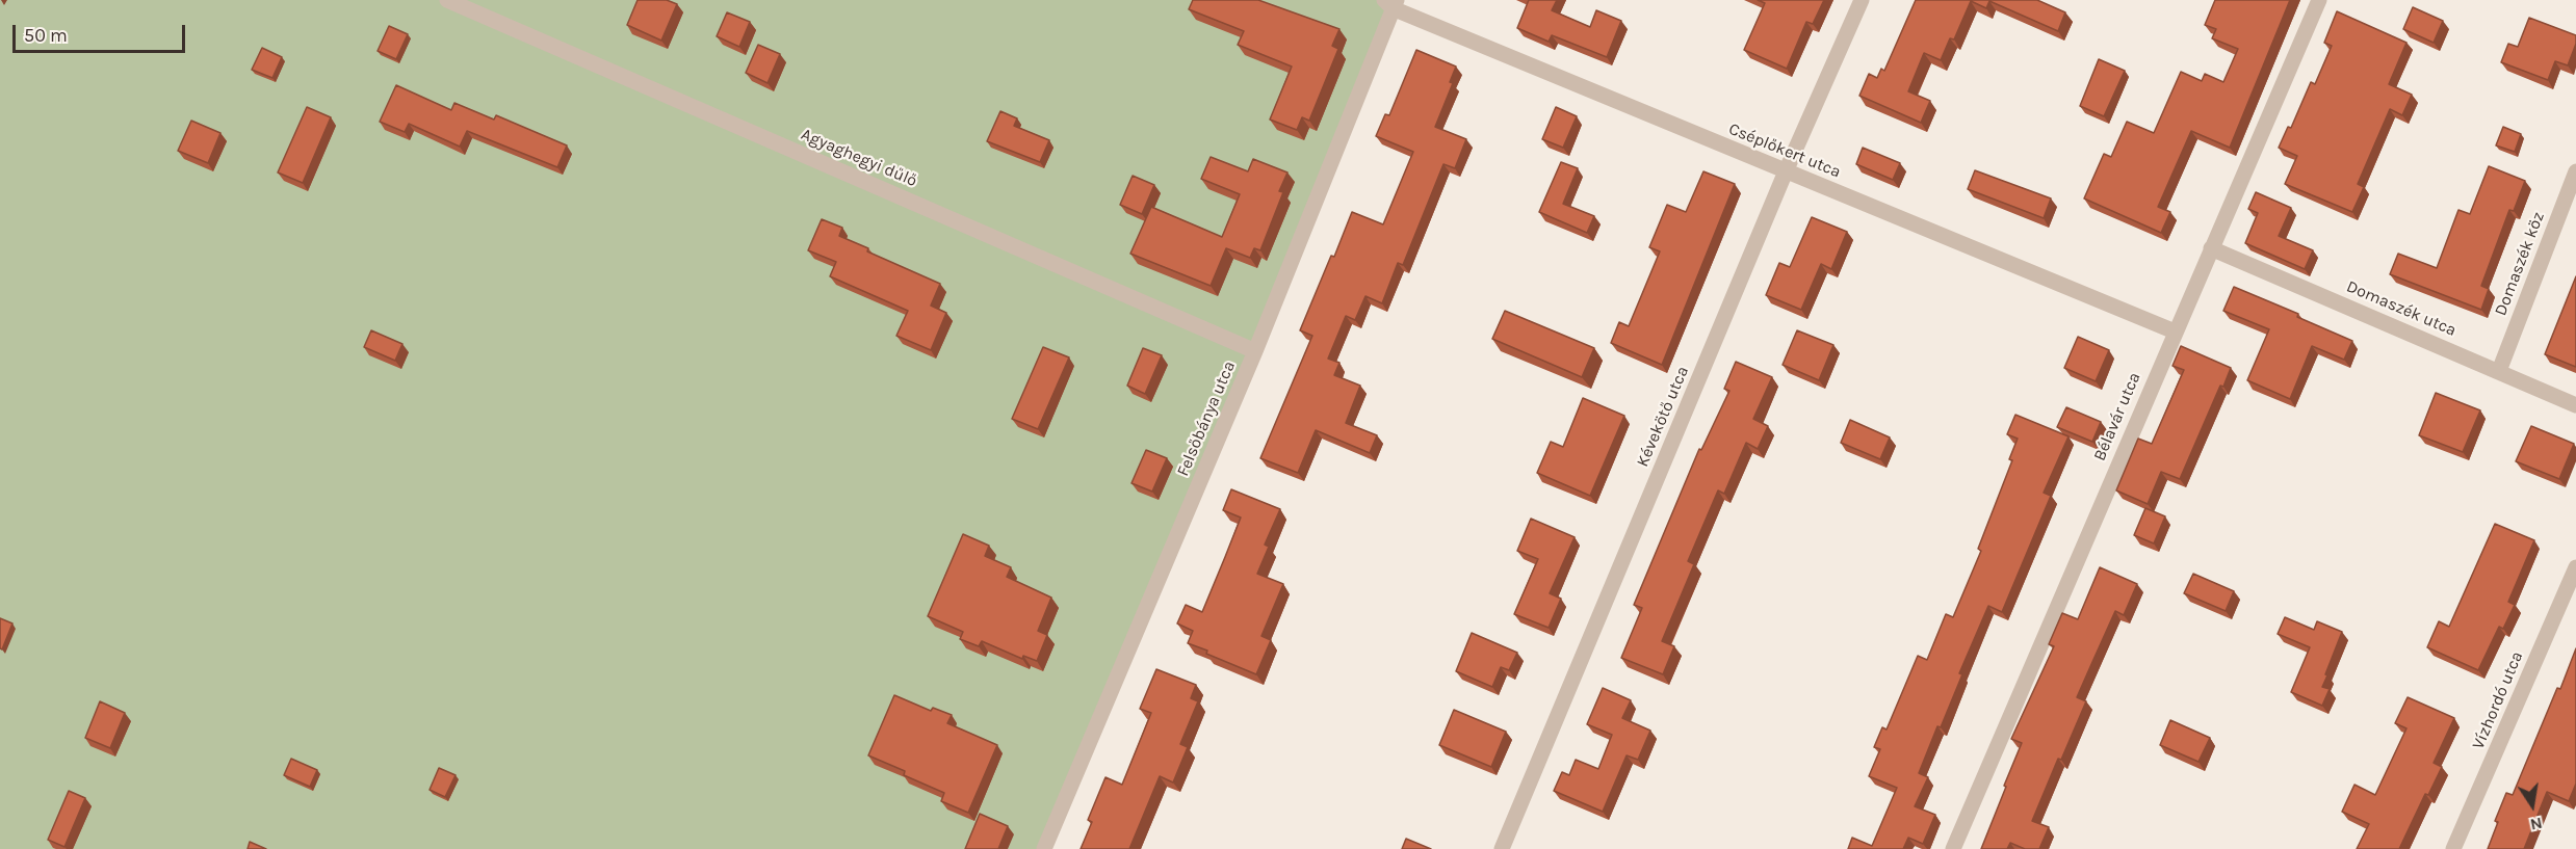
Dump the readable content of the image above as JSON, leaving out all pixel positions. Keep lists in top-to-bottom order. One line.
{"streets":{"street":["Cséplőkert utca","Agyaghegyi dűlő","Domaszék köz","Domaszék utca","Kévekötő utca","Bélavár utca","Felsőbánya utca","Vízhordó utca"]},"crossings":[["Cséplőkert utca","Kévekötő utca"],["Cséplőkert utca","Bélavár utca"],["Cséplőkert utca","Felsőbánya utca"],["Agyaghegyi dűlő","Felsőbánya utca"],["Domaszék köz","Domaszék utca"],["Domaszék utca","Bélavár utca"]],"scale_bar":"50 m","north":"bottom"}
